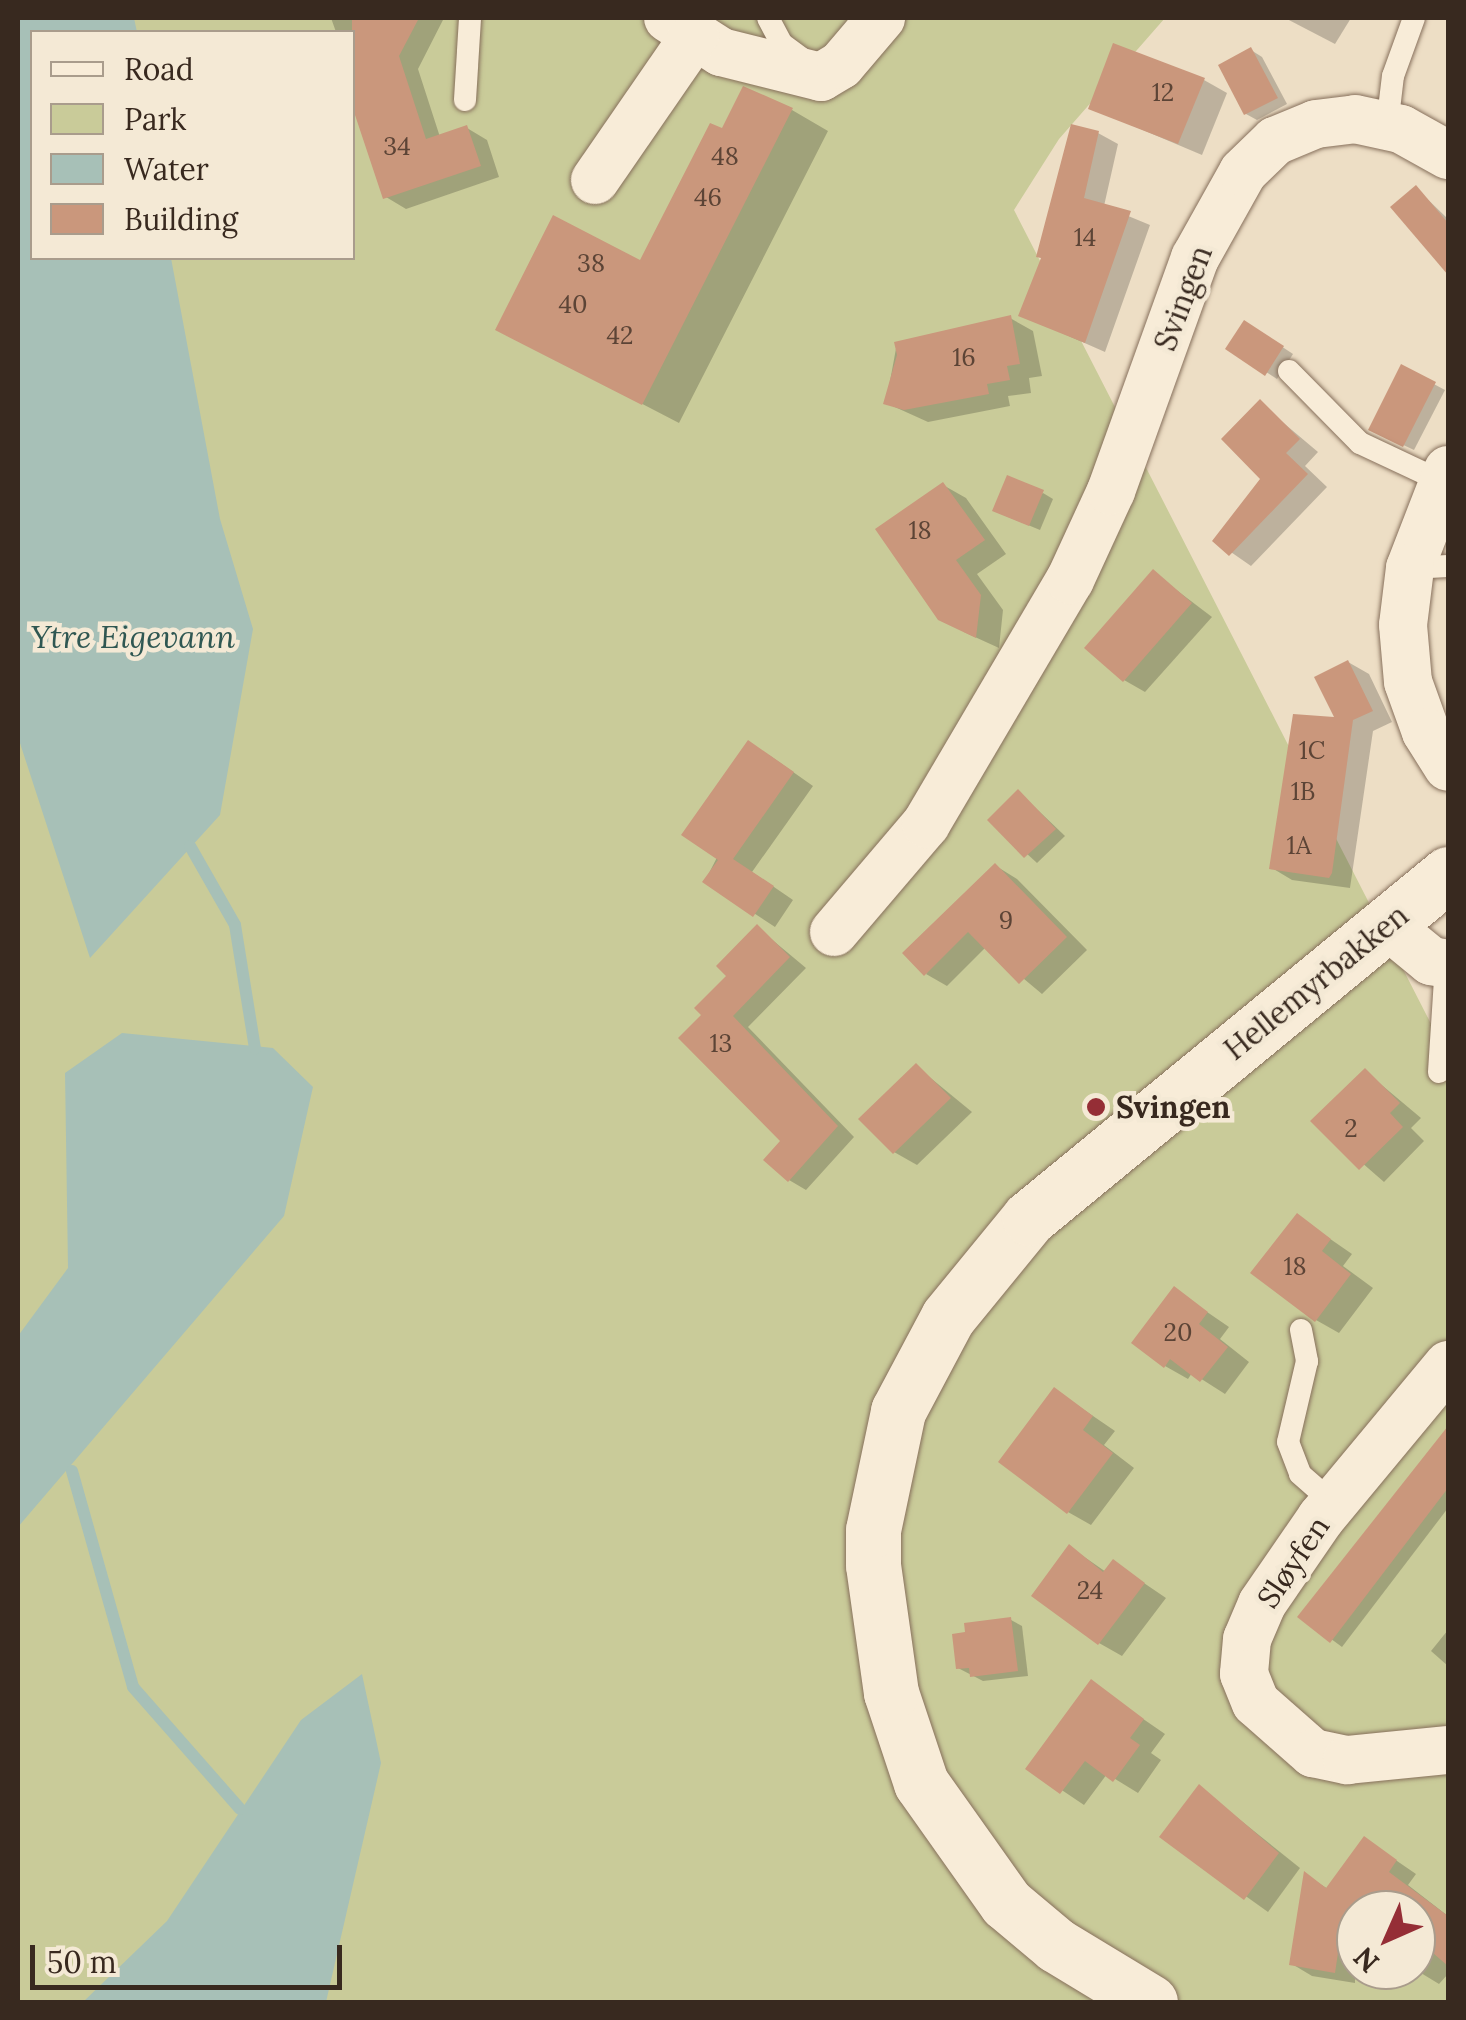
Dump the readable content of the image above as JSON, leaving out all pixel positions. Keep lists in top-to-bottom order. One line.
{"streets":{"street":["Svingen","Hellemyrbakken","Sløyfen"]},"water":["Ytre Eigevann"],"places":["Svingen"],"house_numbers":["12","34","48","46","14","38","40","42","16","18","1C","1B","1A","9","13","2","18","20","24"],"legend":["Road","Park","Water","Building"],"scale_bar":"50 m","north":"bottom left"}
